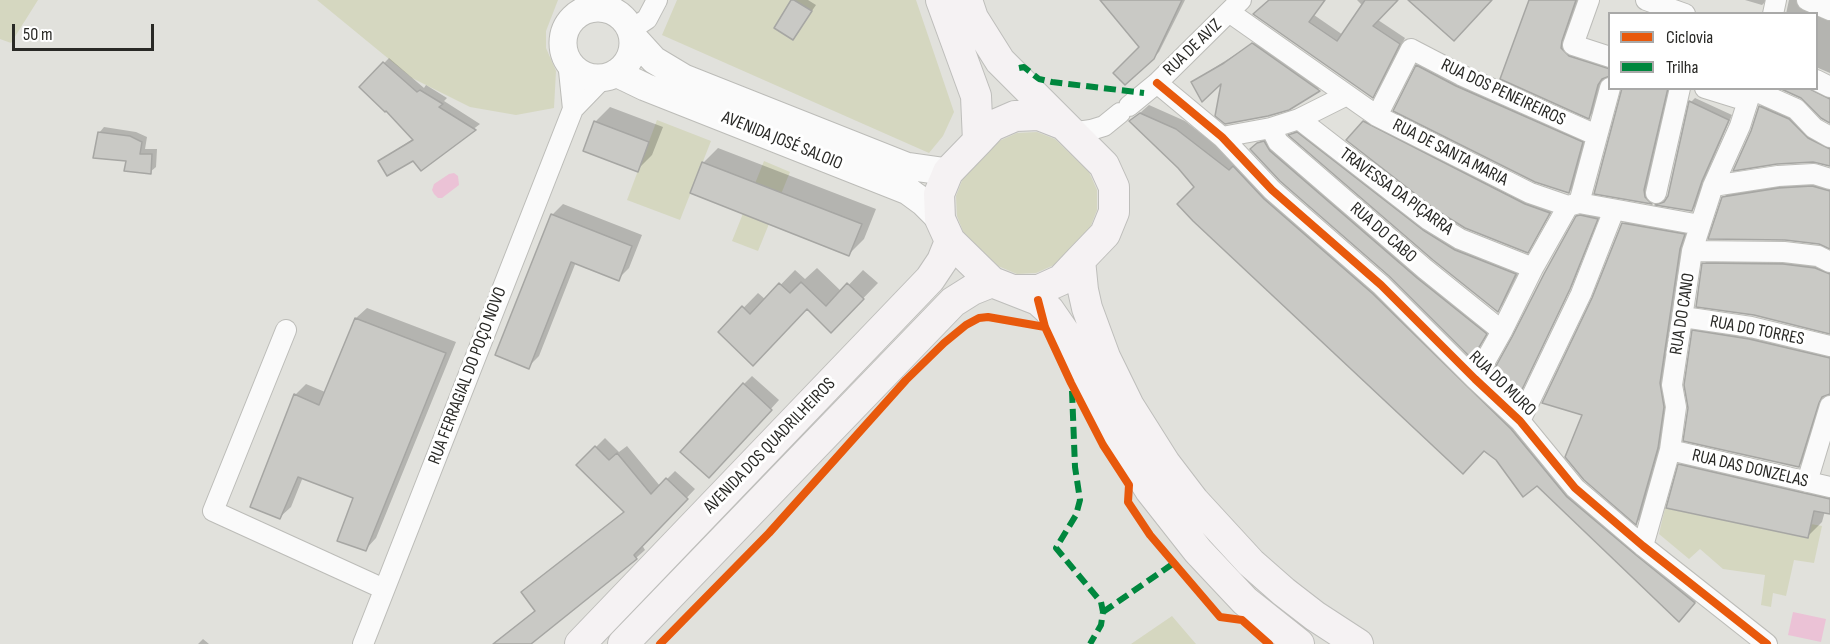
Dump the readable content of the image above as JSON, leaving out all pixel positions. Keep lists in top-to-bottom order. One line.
{"streets":{"main road":["AVENIDA JOSÉ SALOIO","AVENIDA DOS QUADRILHEIROS"],"street":["RUA DE AVIZ","RUA DOS PENEIREIROS","RUA DE SANTA MARIA","TRAVESSA DA PIÇARRA","RUA DO CABO","RUA DO CANO","RUA DO TORRES","RUA FERRAGIAL DO POÇO NOVO","RUA DO MURO","RUA DAS DONZELAS"]},"crossings":[["RUA DE AVIZ","AVENIDA JOSÉ SALOIO"],["RUA DE AVIZ","RUA DE SANTA MARIA"],["RUA DE AVIZ","RUA DO MURO"],["RUA DE AVIZ","AVENIDA DOS QUADRILHEIROS"],["RUA DOS PENEIREIROS","RUA DE SANTA MARIA"],["AVENIDA JOSÉ SALOIO","AVENIDA DOS QUADRILHEIROS"],["RUA DE SANTA MARIA","RUA DO CANO"],["RUA DO CANO","RUA DO TORRES"],["RUA DO CANO","RUA DO MURO"],["RUA DO CANO","RUA DAS DONZELAS"]],"legend":["Ciclovia","Trilha"],"scale_bar":"50 m"}
